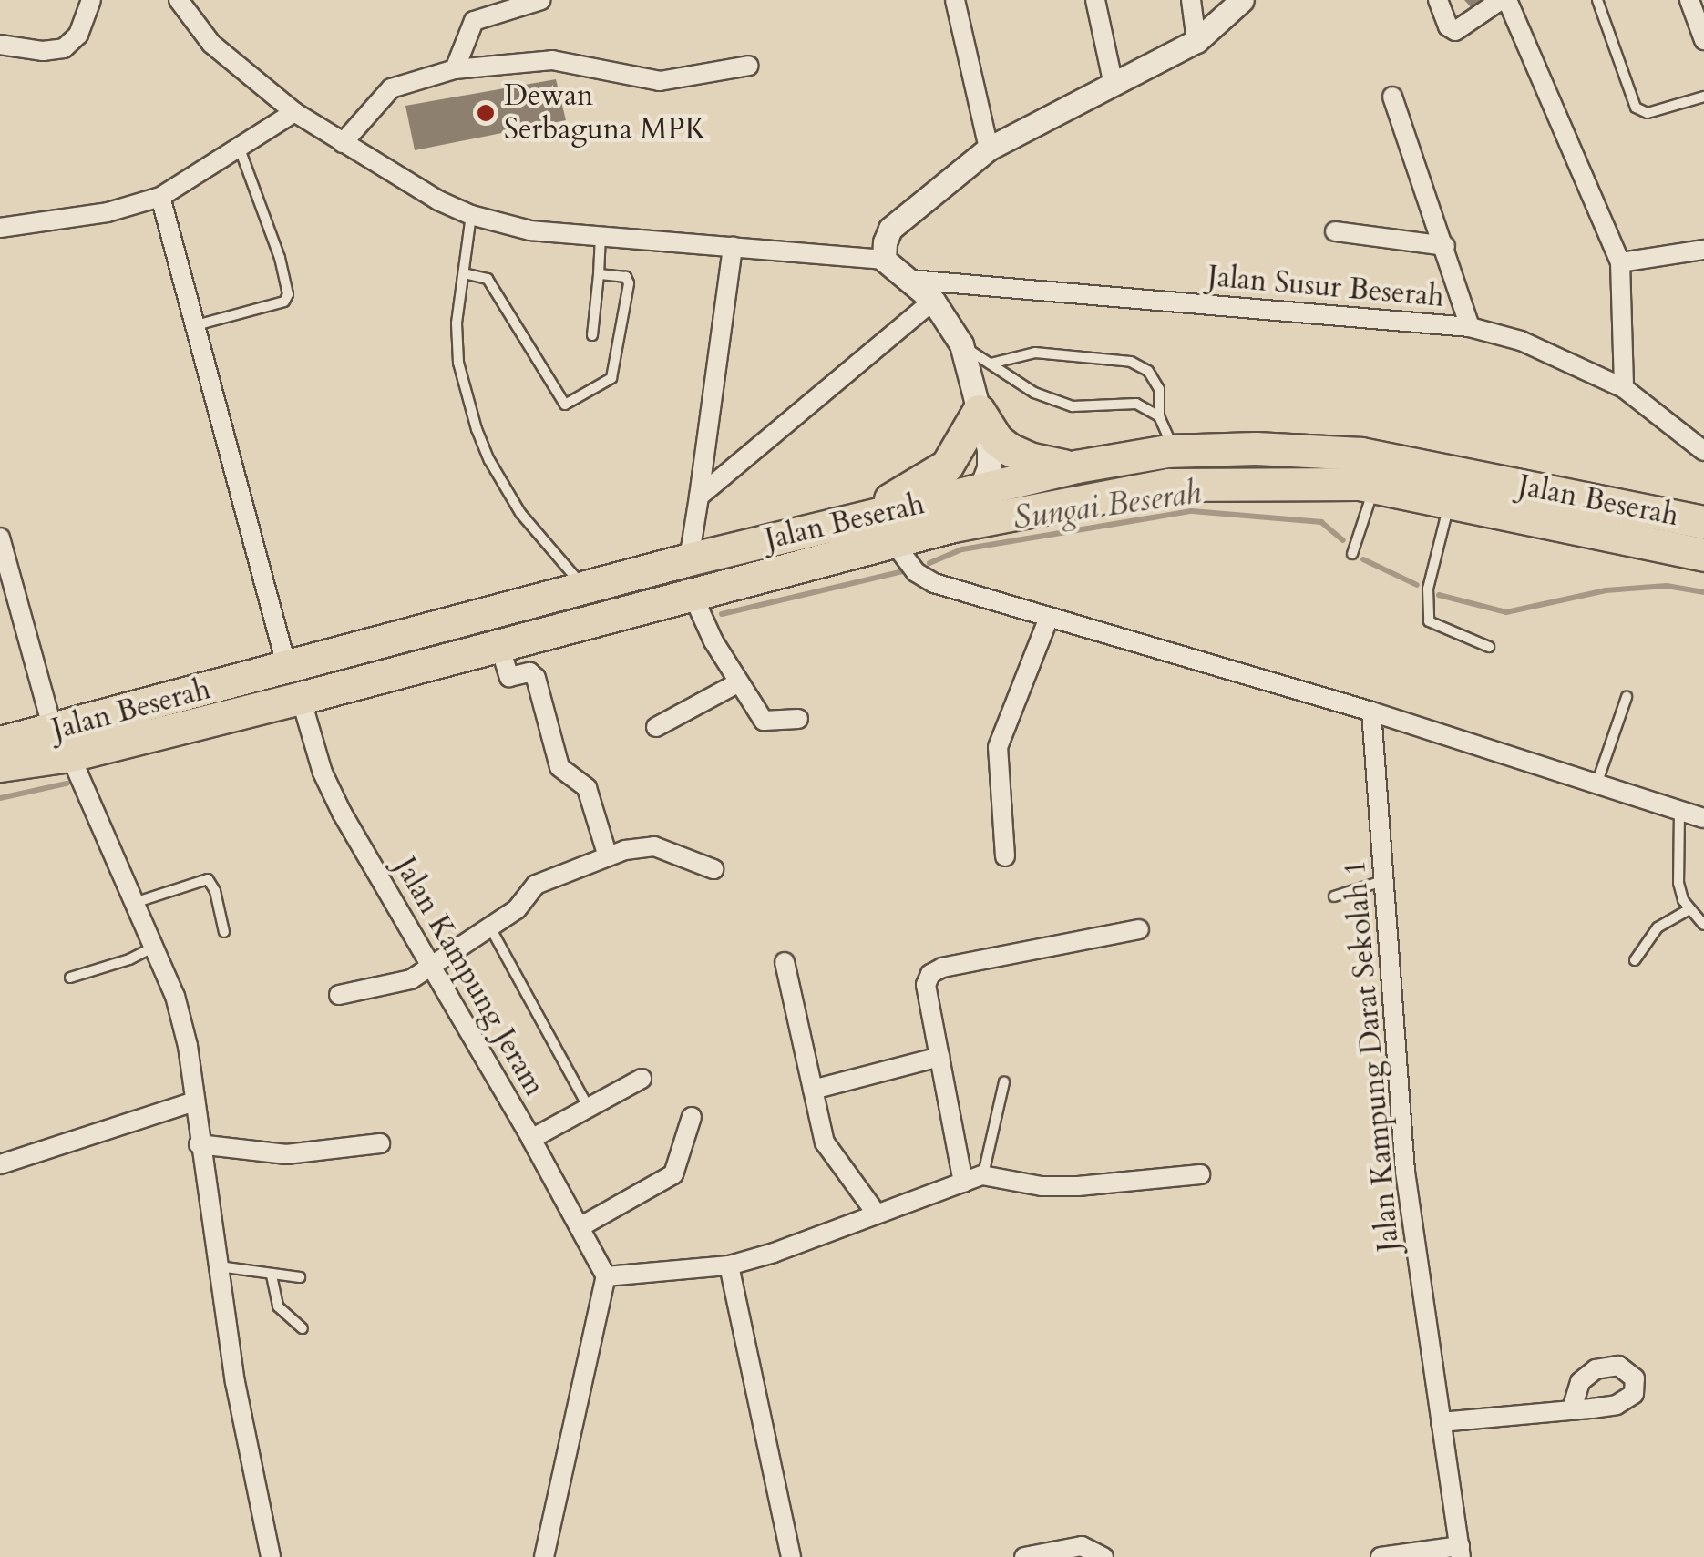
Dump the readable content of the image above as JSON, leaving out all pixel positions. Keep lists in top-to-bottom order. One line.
{"streets":{"highway":["Jalan Beserah"],"street":["Jalan Susur Beserah","Jalan Kampung Jeram","Jalan Kampung Darat Sekolah 1"]},"crossings":[["Jalan Beserah","Jalan Kampung Jeram"]],"water":["Sungai Beserah"],"places":["Dewan Serbaguna MPK"]}
